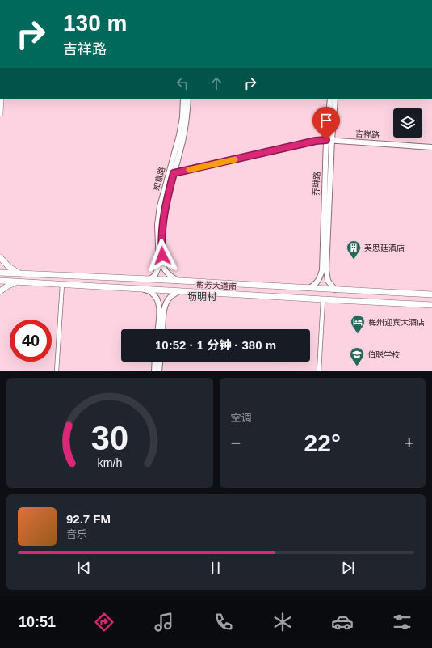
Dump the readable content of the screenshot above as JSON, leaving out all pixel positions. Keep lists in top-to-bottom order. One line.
{"streets":{"main road":["彬芳大道南"],"street":["吉祥路","如意路","乔琳路"]},"crossings":[["吉祥路","如意路"],["吉祥路","乔琳路"]],"districts":["坜明村"],"places":{"building":["英思廷酒店"],"hotel":["梅州迎宾大酒店"],"school or university":["伯聪学校"]},"page":{"turn":["130 m","吉祥路"],"limit":"40","trip":"10:52 · 1 分钟 · 380 m","tile":"空调","heat":["−","22°","+"],"song":["92.7 FM","音乐"],"tabs":"10:51","gauge":["30","km/h"]}}
